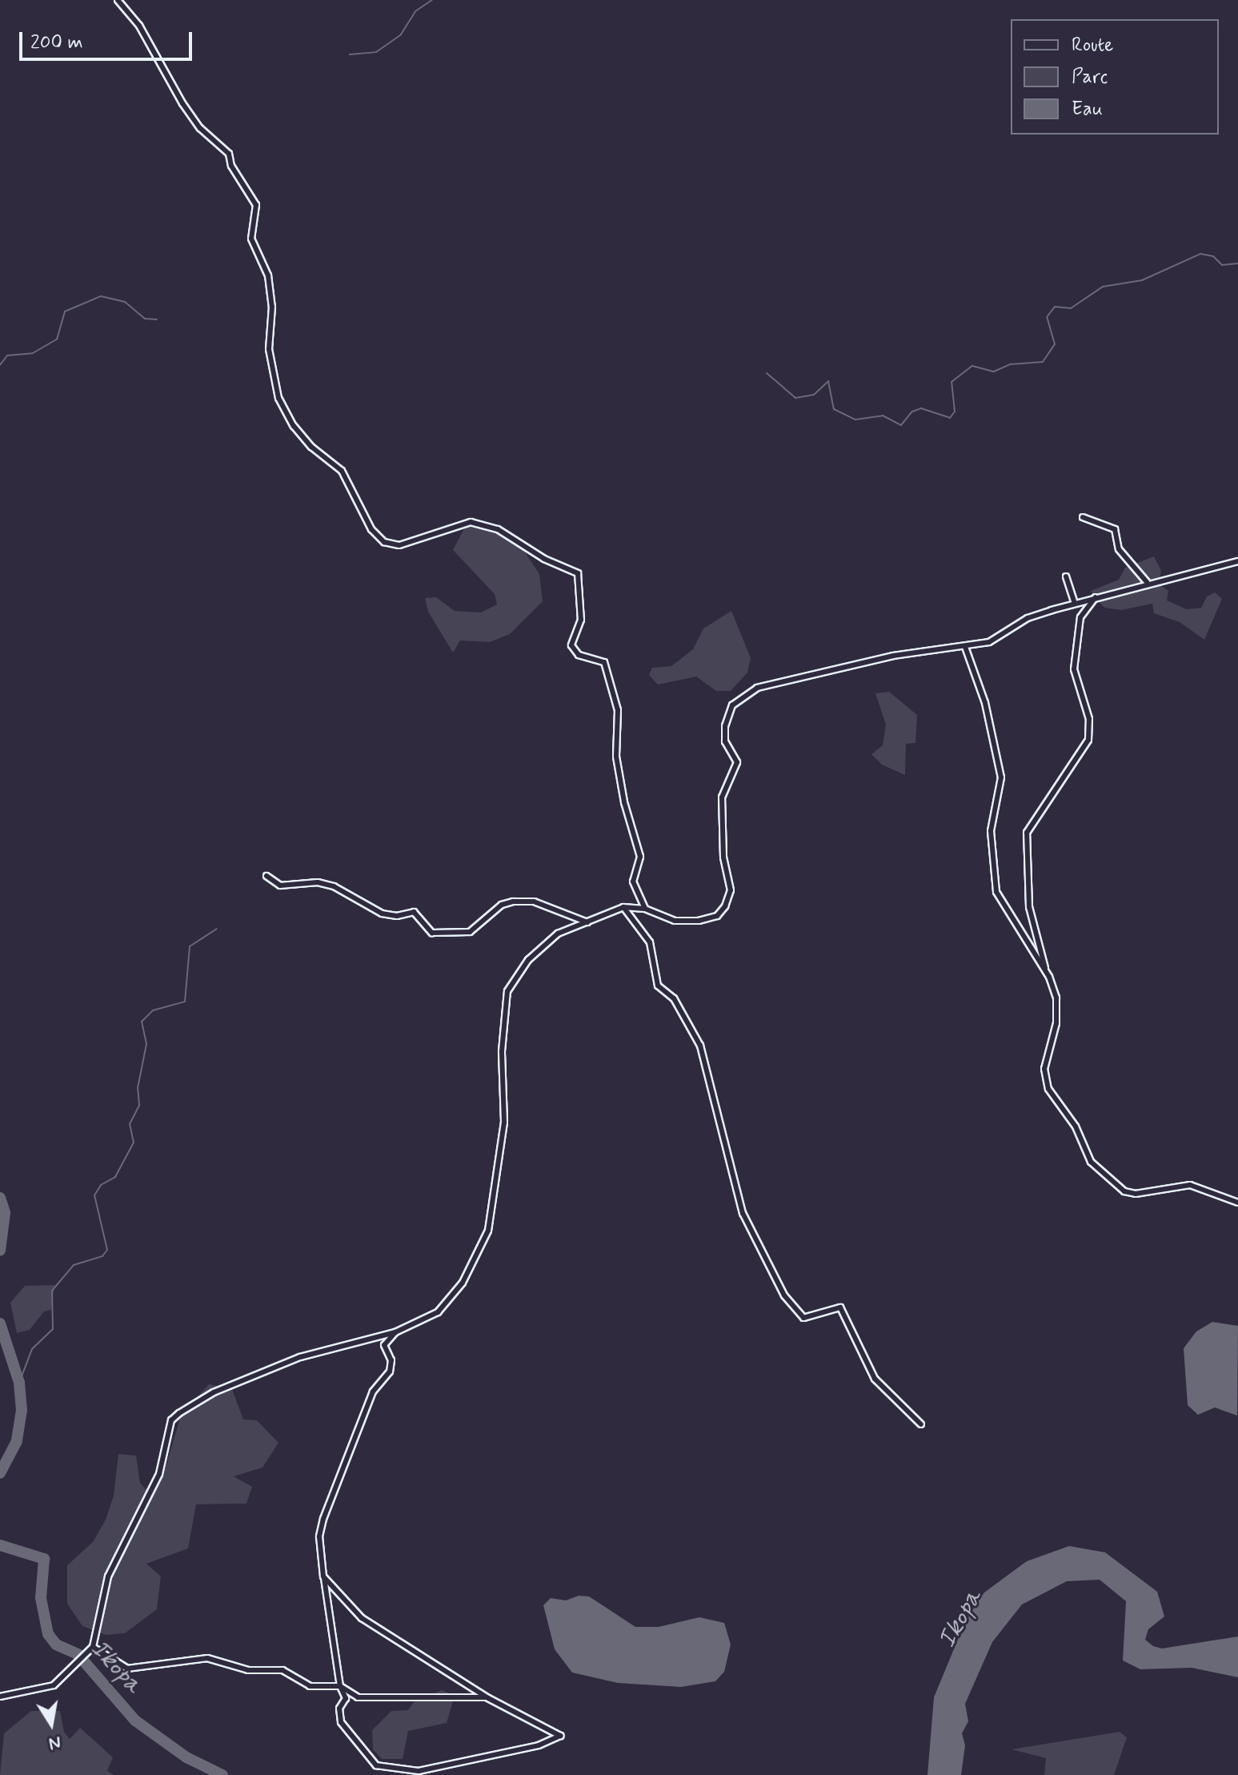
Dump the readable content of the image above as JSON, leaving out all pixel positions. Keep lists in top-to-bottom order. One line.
{"water":["Ikopa"],"legend":["Route","Parc","Eau"],"scale_bar":"200 m","north":"bottom"}
